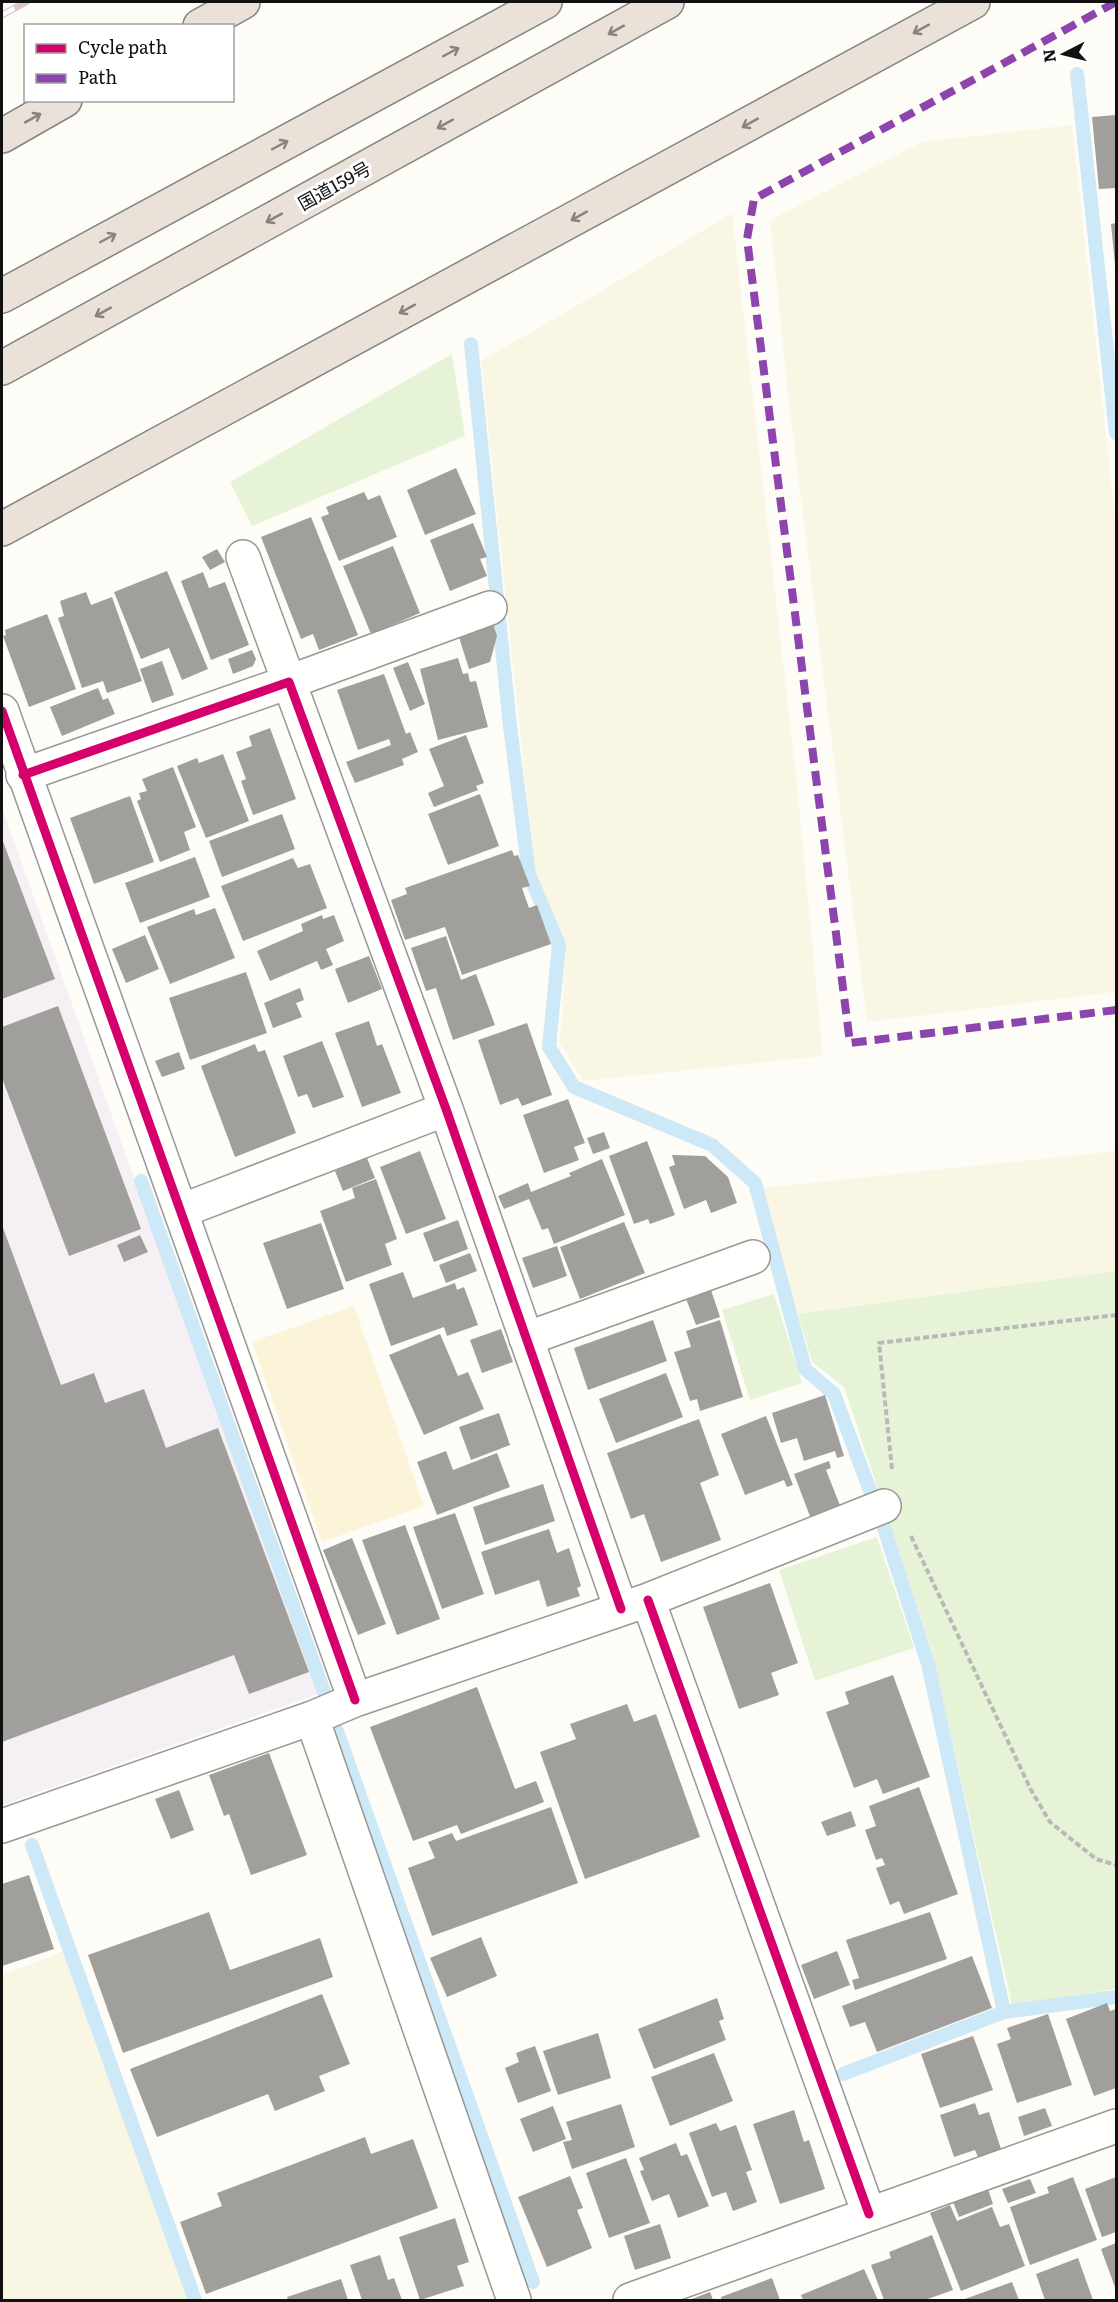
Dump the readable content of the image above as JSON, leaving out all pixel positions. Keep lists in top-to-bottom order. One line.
{"streets":{"highway":["国道159号"]},"legend":["Cycle path","Path"],"north":"left"}
